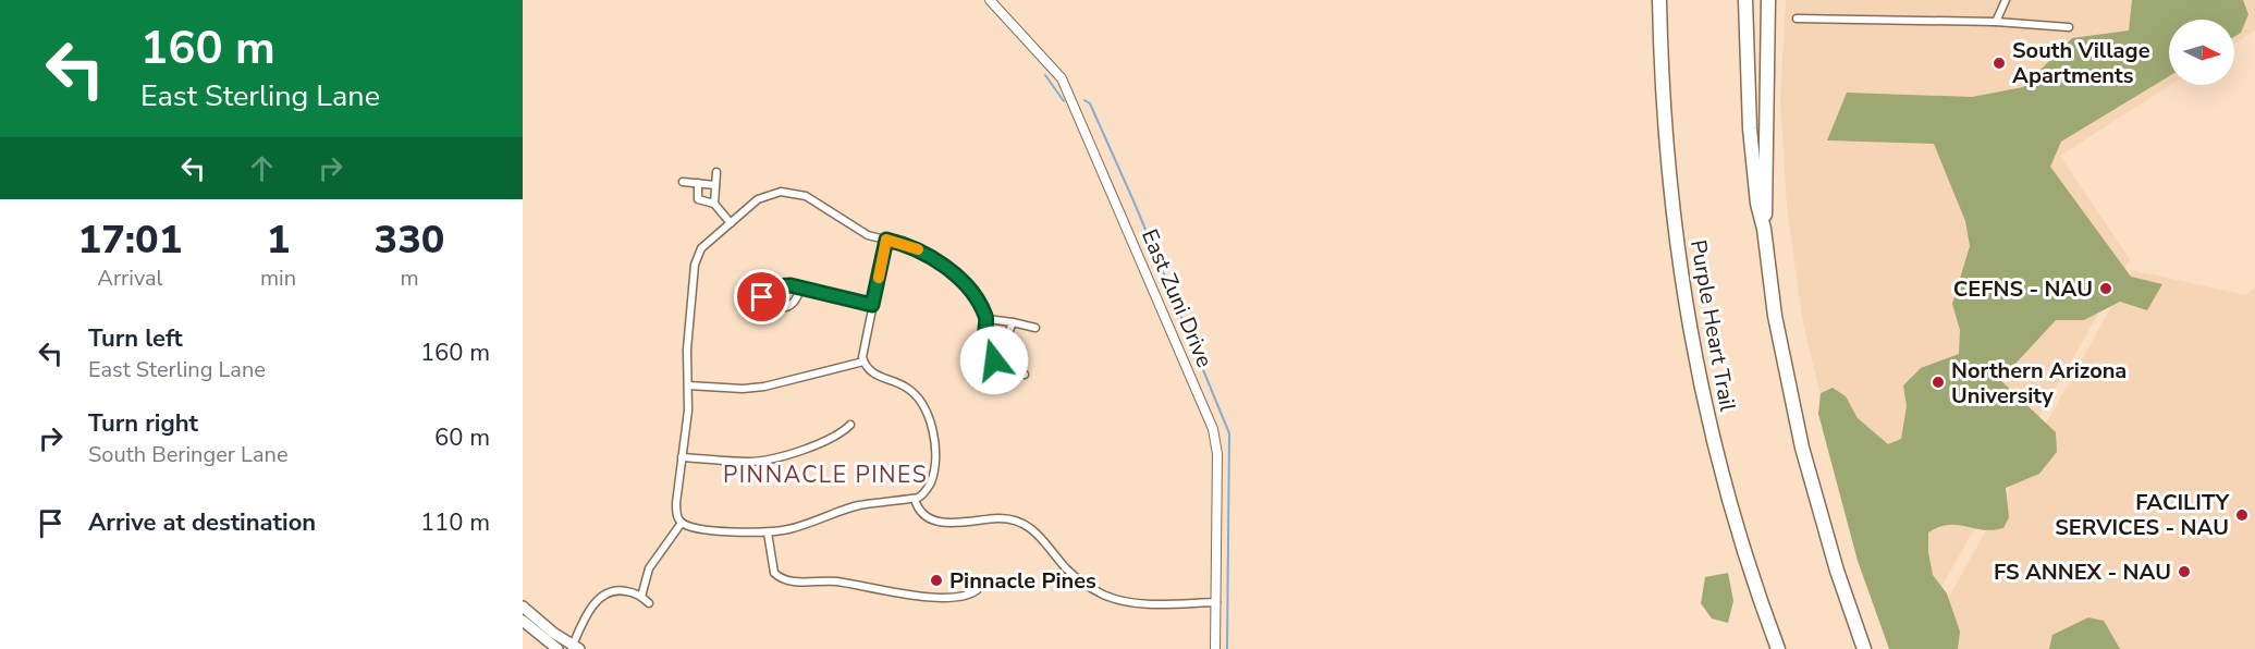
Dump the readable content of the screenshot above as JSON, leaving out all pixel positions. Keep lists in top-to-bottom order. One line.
{"streets":{"highway":["Purple Heart Trail"],"street":["East Zuni Drive"]},"districts":["PINNACLE PINES"],"places":["South Village Apartments","CEFNS - NAU","Northern Arizona University","FACILITY SERVICES - NAU","FS ANNEX - NAU","Pinnacle Pines"],"north":"right","page":{"turn":["160 m","East Sterling Lane"],"eta":["17:01","Arrival","1","min","330","m"],"list":[{"name":"Turn left","note":"East Sterling Lane","value":"160 m"},{"name":"Turn right","note":"South Beringer Lane","value":"60 m"},{"name":"Arrive at destination","value":"110 m"}]}}
